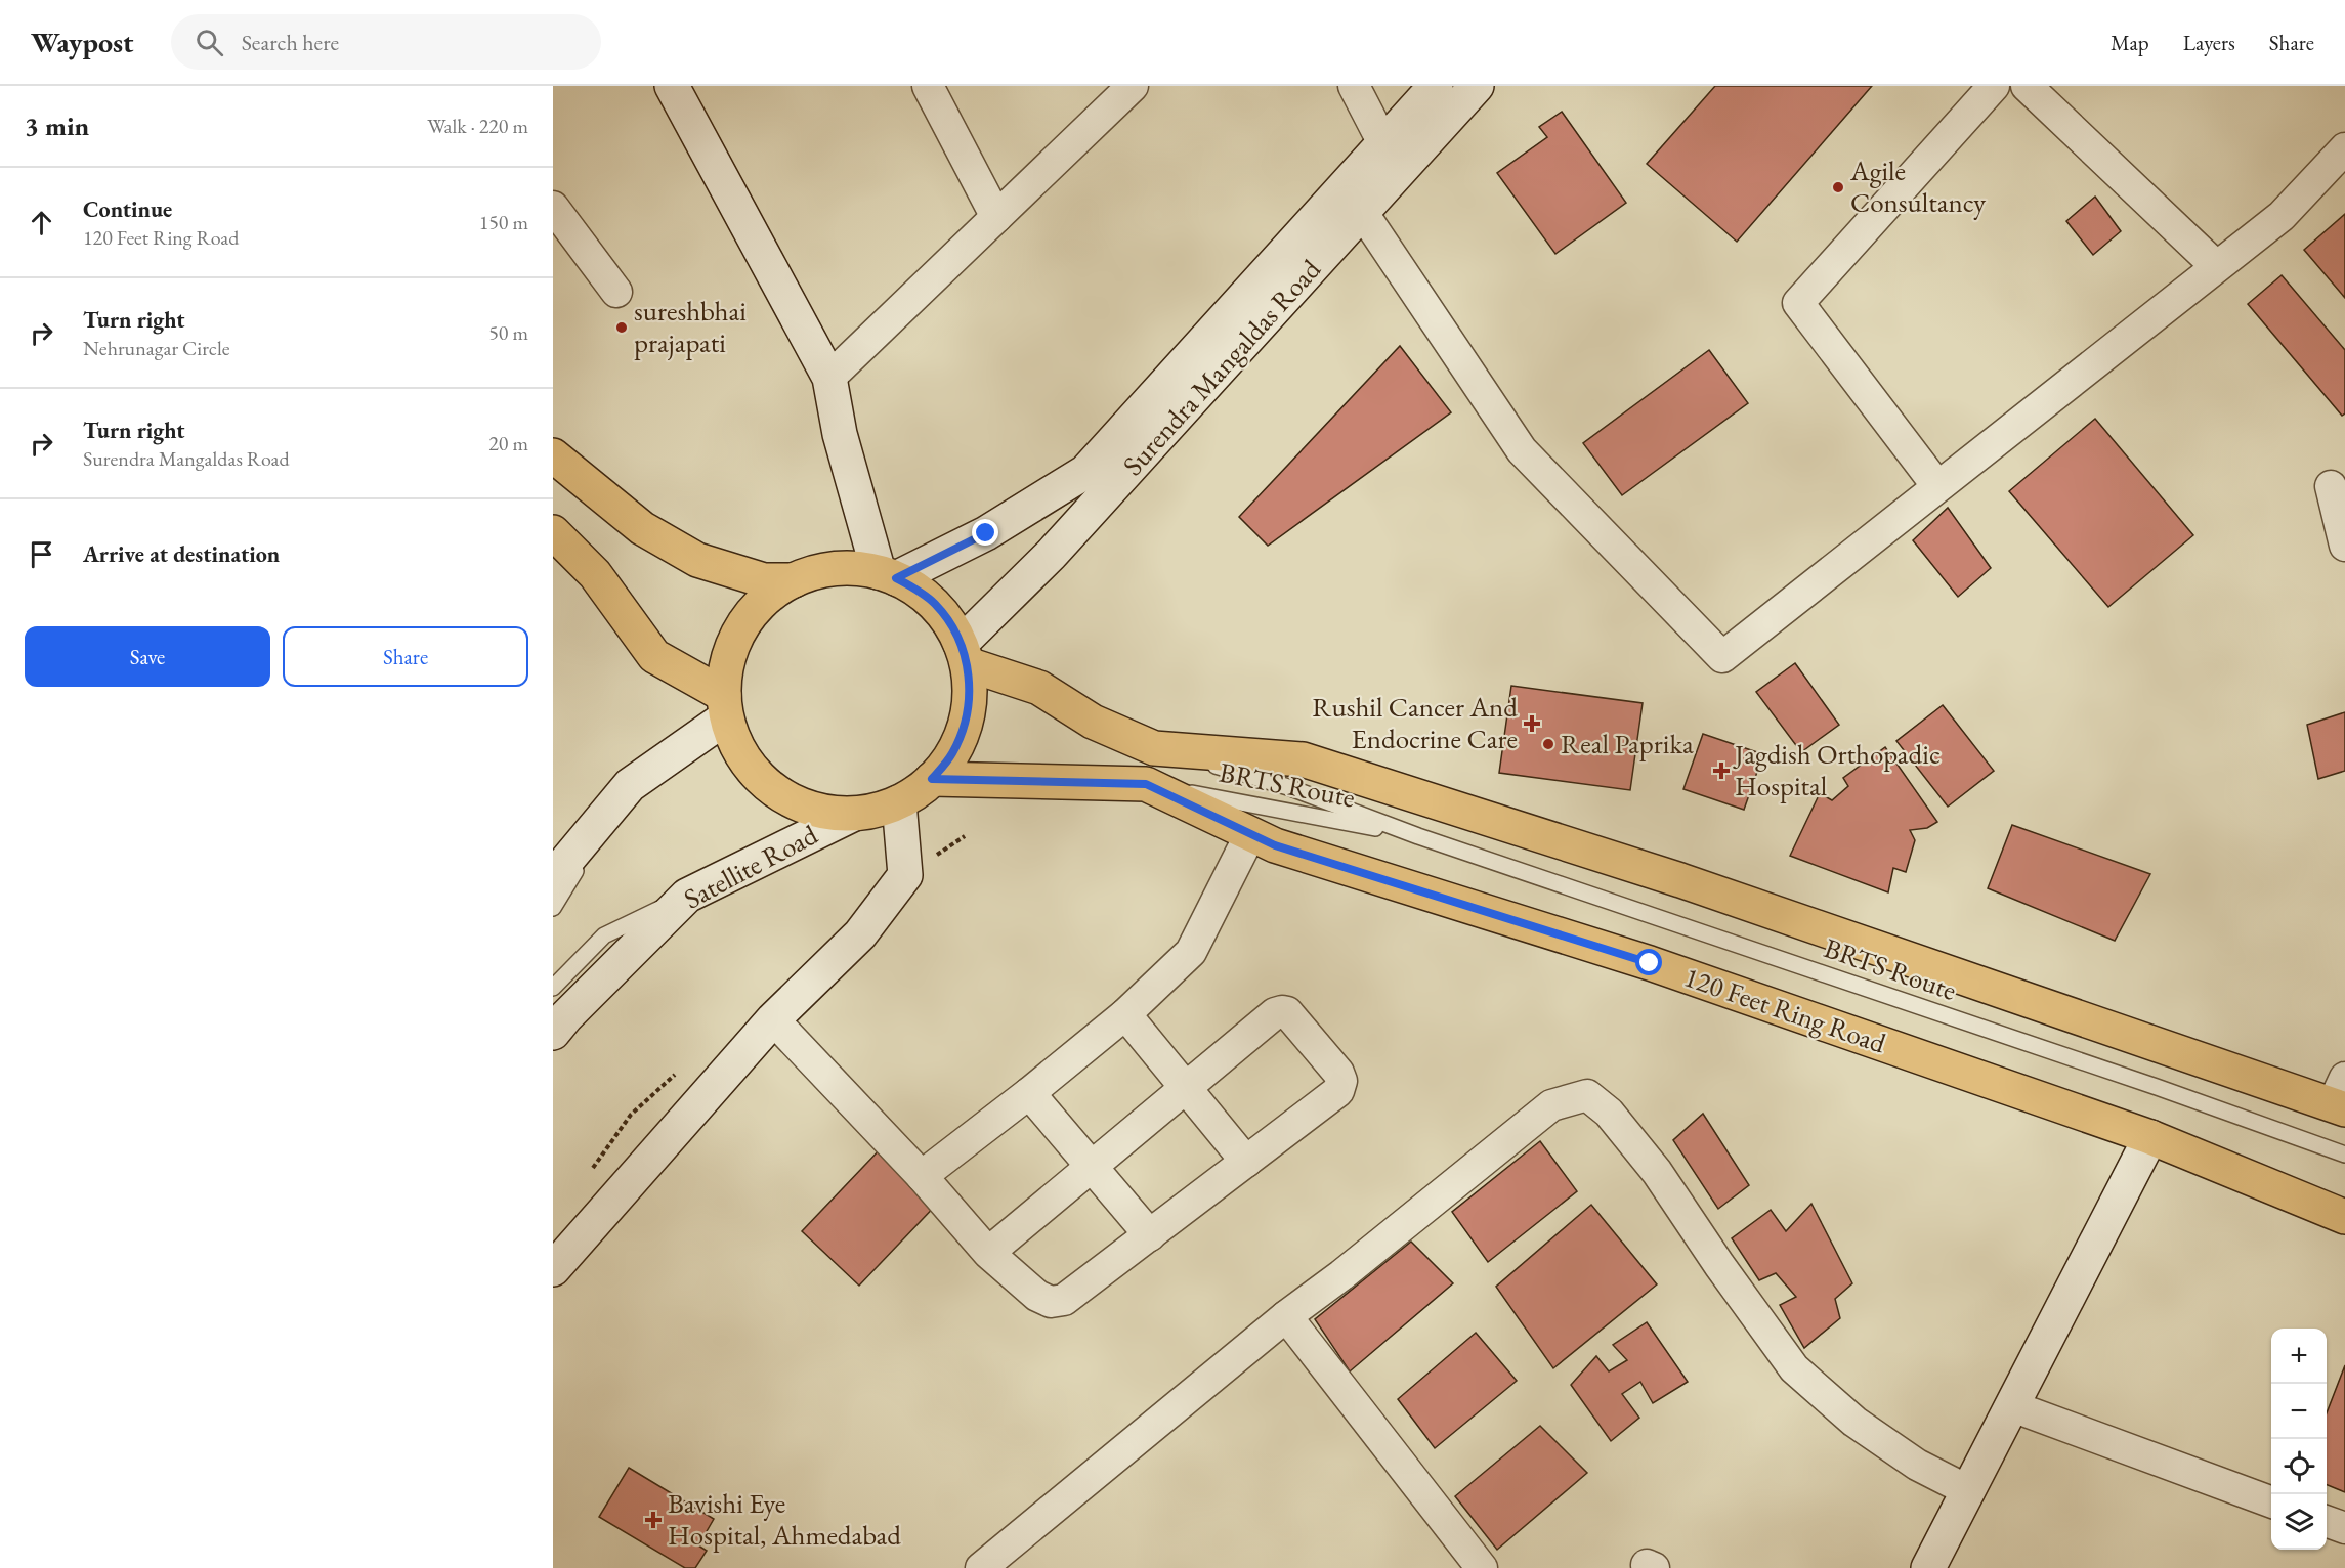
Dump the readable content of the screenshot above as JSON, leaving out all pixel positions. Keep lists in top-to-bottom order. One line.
{"streets":{"main road":["Surendra Mangaldas Road","Satellite Road","120 Feet Ring Road"],"lane":["BRTS Route"]},"crossings":[["BRTS Route","120 Feet Ring Road"]],"places":{"other":["Agile Consultancy","sureshbhai prajapati","Real Paprika"],"health":["Rushil Cancer And Endocrine Care","Jagdish Orthopadic Hospital","Bavishi Eye Hospital, Ahmedabad"]},"page":{"header":"Waypost","search":"Search here","nav":["Map","Layers","Share"],"heading":["3 min","Walk · 220 m"],"list":[["Continue","120 Feet Ring Road","150 m"],["Turn right","Nehrunagar Circle","50 m"],["Turn right","Surendra Mangaldas Road","20 m"],"Arrive at destination"],"buttons":["Save","Share"],"map_buttons":["+","−"]}}
